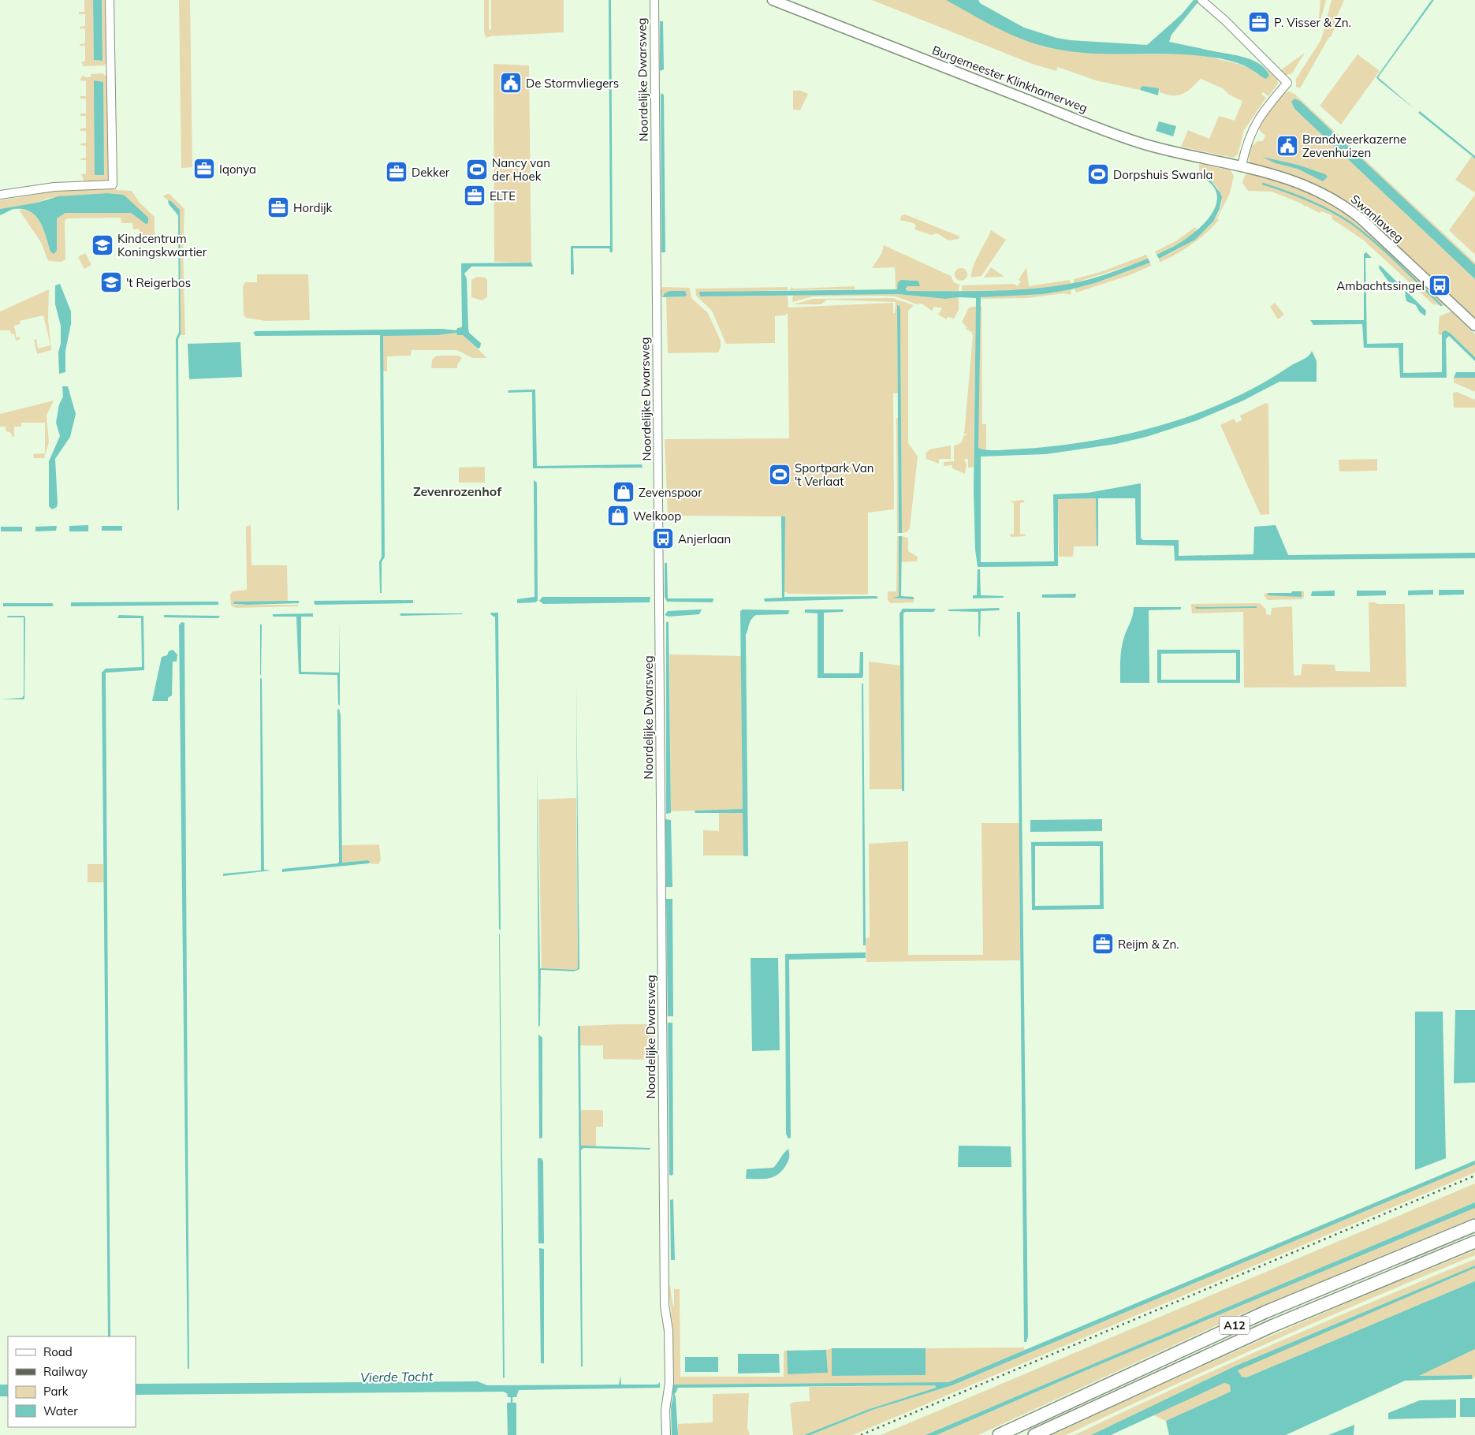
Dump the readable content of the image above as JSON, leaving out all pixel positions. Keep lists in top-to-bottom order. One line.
{"streets":{"highway":["A12"],"main road":["Burgemeester Klinkhamerweg","Swanlaweg"],"street":["Noordelijke Dwarsweg"]},"crossings":[["Burgemeester Klinkhamerweg","Swanlaweg"]],"districts":["Zevenrozenhof"],"water":["Vierde Tocht"],"places":{"office":["P. Visser & Zn.","Iqonya","Dekker","ELTE","Hordijk","Reijm & Zn."],"public building":["De Stormvliegers","Brandweerkazerne Zevenhuizen"],"sports":["Nancy van der Hoek","Dorpshuis Swanla","Sportpark Van 't Verlaat"],"school or university":["Kindcentrum Koningskwartier","'t Reigerbos"],"bus stop":["Ambachtssingel","Anjerlaan"],"shop":["Zevenspoor","Welkoop"]},"legend":["Road","Railway","Park","Water"]}
